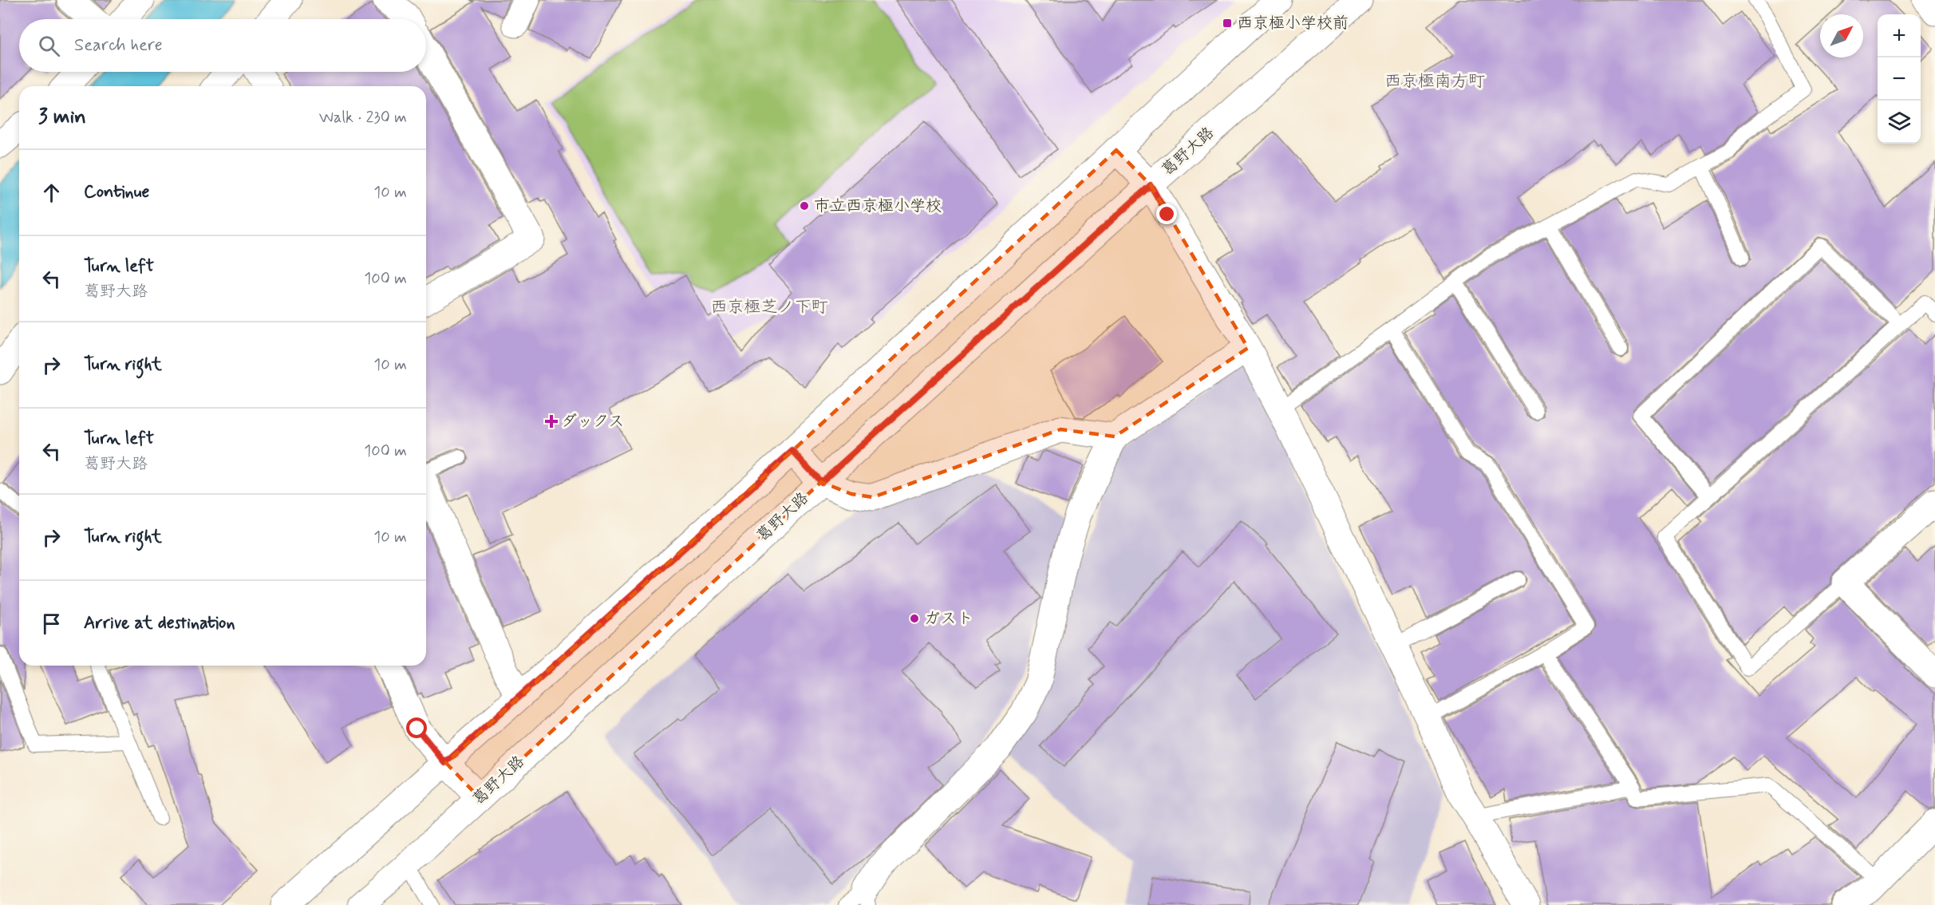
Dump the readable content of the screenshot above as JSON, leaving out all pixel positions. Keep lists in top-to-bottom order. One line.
{"streets":{"street":["葛野大路"]},"districts":["西京極南方町","西京極芝ノ下町"],"places":{"transit":["西京極小学校前"],"other":["市立西京極小学校","ガスト"],"health":["ダックス"]},"north":"top right","page":{"map_buttons":["+","−"],"search":"Search here","heading":["3 min","Walk · 230 m"],"list":[["Continue","10 m"],["Turn left","葛野大路","100 m"],["Turn right","10 m"],["Turn left","葛野大路","100 m"],["Turn right","10 m"],"Arrive at destination"]}}
